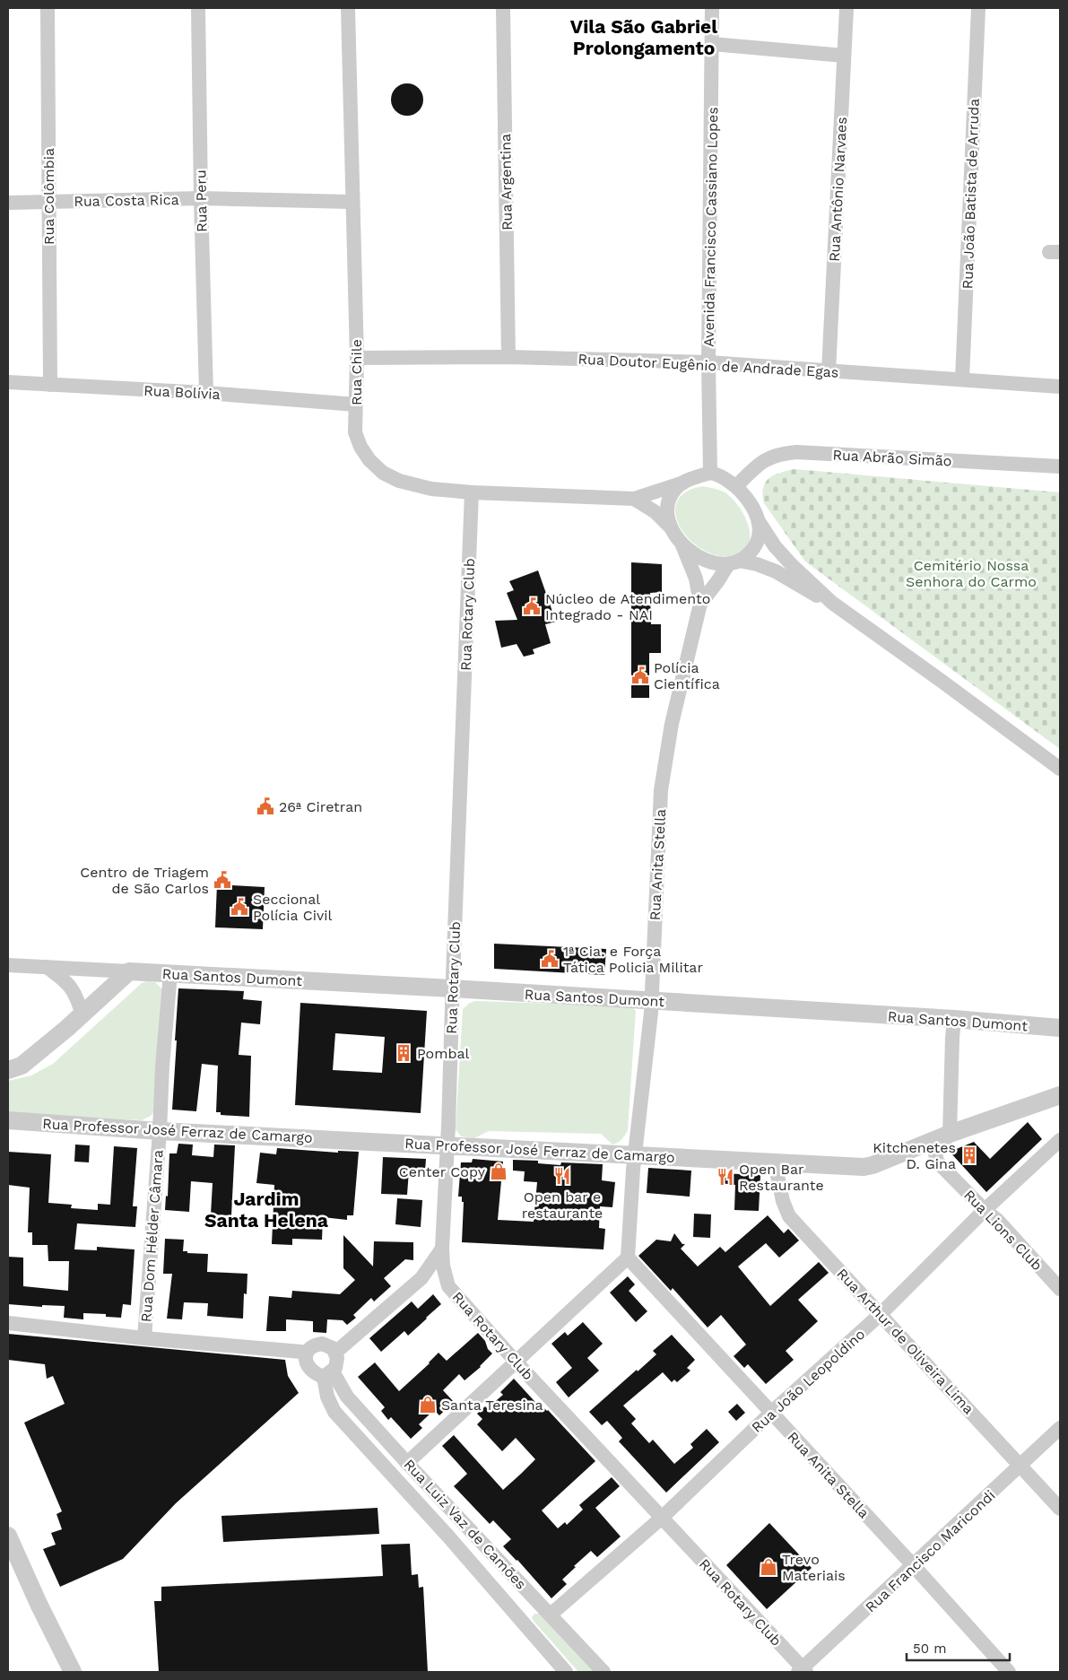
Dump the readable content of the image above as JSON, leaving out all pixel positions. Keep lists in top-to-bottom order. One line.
{"streets":{"street":["Rua Argentina","Rua Antônio Narvaes","Rua João Batista de Arruda","Rua Colômbia","Rua Costa Rica","Rua Peru","Avenida Francisco Cassiano Lopes","Rua Doutor Eugênio de Andrade Egas","Rua Chile","Rua Bolívia","Rua Abrão Simão","Rua Rotary Club","Rua Anita Stella","Rua Santos Dumont","Rua Professor José Ferraz de Camargo","Rua Lions Club","Rua Dom Hélder Câmara","Rua Arthur de Oliveira Lima","Rua João Leopoldino","Rua Luiz Vaz de Camões","Rua Francisco Maricondi"]},"crossings":[["Rua Argentina","Rua Doutor Eugênio de Andrade Egas"],["Rua Antônio Narvaes","Rua Doutor Eugênio de Andrade Egas"],["Rua João Batista de Arruda","Rua Doutor Eugênio de Andrade Egas"],["Rua Colômbia","Rua Costa Rica"],["Rua Colômbia","Rua Bolívia"],["Rua Costa Rica","Rua Peru"],["Rua Costa Rica","Rua Chile"],["Rua Peru","Rua Bolívia"],["Avenida Francisco Cassiano Lopes","Rua Doutor Eugênio de Andrade Egas"],["Avenida Francisco Cassiano Lopes","Rua Abrão Simão"],["Rua Doutor Eugênio de Andrade Egas","Rua Chile"],["Rua Chile","Rua Bolívia"],["Rua Chile","Rua Rotary Club"],["Rua Rotary Club","Rua Santos Dumont"],["Rua Rotary Club","Rua Professor José Ferraz de Camargo"],["Rua Rotary Club","Rua João Leopoldino"],["Rua Rotary Club","Rua Francisco Maricondi"],["Rua Anita Stella","Rua Santos Dumont"],["Rua Anita Stella","Rua Professor José Ferraz de Camargo"],["Rua Anita Stella","Rua João Leopoldino"],["Rua Anita Stella","Rua Francisco Maricondi"],["Rua Santos Dumont","Rua Dom Hélder Câmara"],["Rua Professor José Ferraz de Camargo","Rua Lions Club"],["Rua Professor José Ferraz de Camargo","Rua Dom Hélder Câmara"],["Rua Professor José Ferraz de Camargo","Rua Arthur de Oliveira Lima"],["Rua Lions Club","Rua João Leopoldino"],["Rua Arthur de Oliveira Lima","Rua João Leopoldino"],["Rua Arthur de Oliveira Lima","Rua Francisco Maricondi"],["Rua João Leopoldino","Rua Luiz Vaz de Camões"]],"districts":["Vila São Gabriel Prolongamento","Jardim Santa Helena"],"parks":["Cemitério Nossa Senhora do Carmo"],"places":{"public building":["Núcleo de Atendimento Integrado - NAI","Polícia Científica","26ª Ciretran","Centro de Triagem de São Carlos","Seccional Polícia Civil","1ª Cia. e Força Tática Policia Militar"],"building":["Pombal","Kitchenetes D. Gina"],"shop":["Center Copy","Santa Teresina","Trevo Materiais"],"restaurant":["Open bar e restaurante","Open Bar Restaurante"]},"scale_bar":"50 m"}
